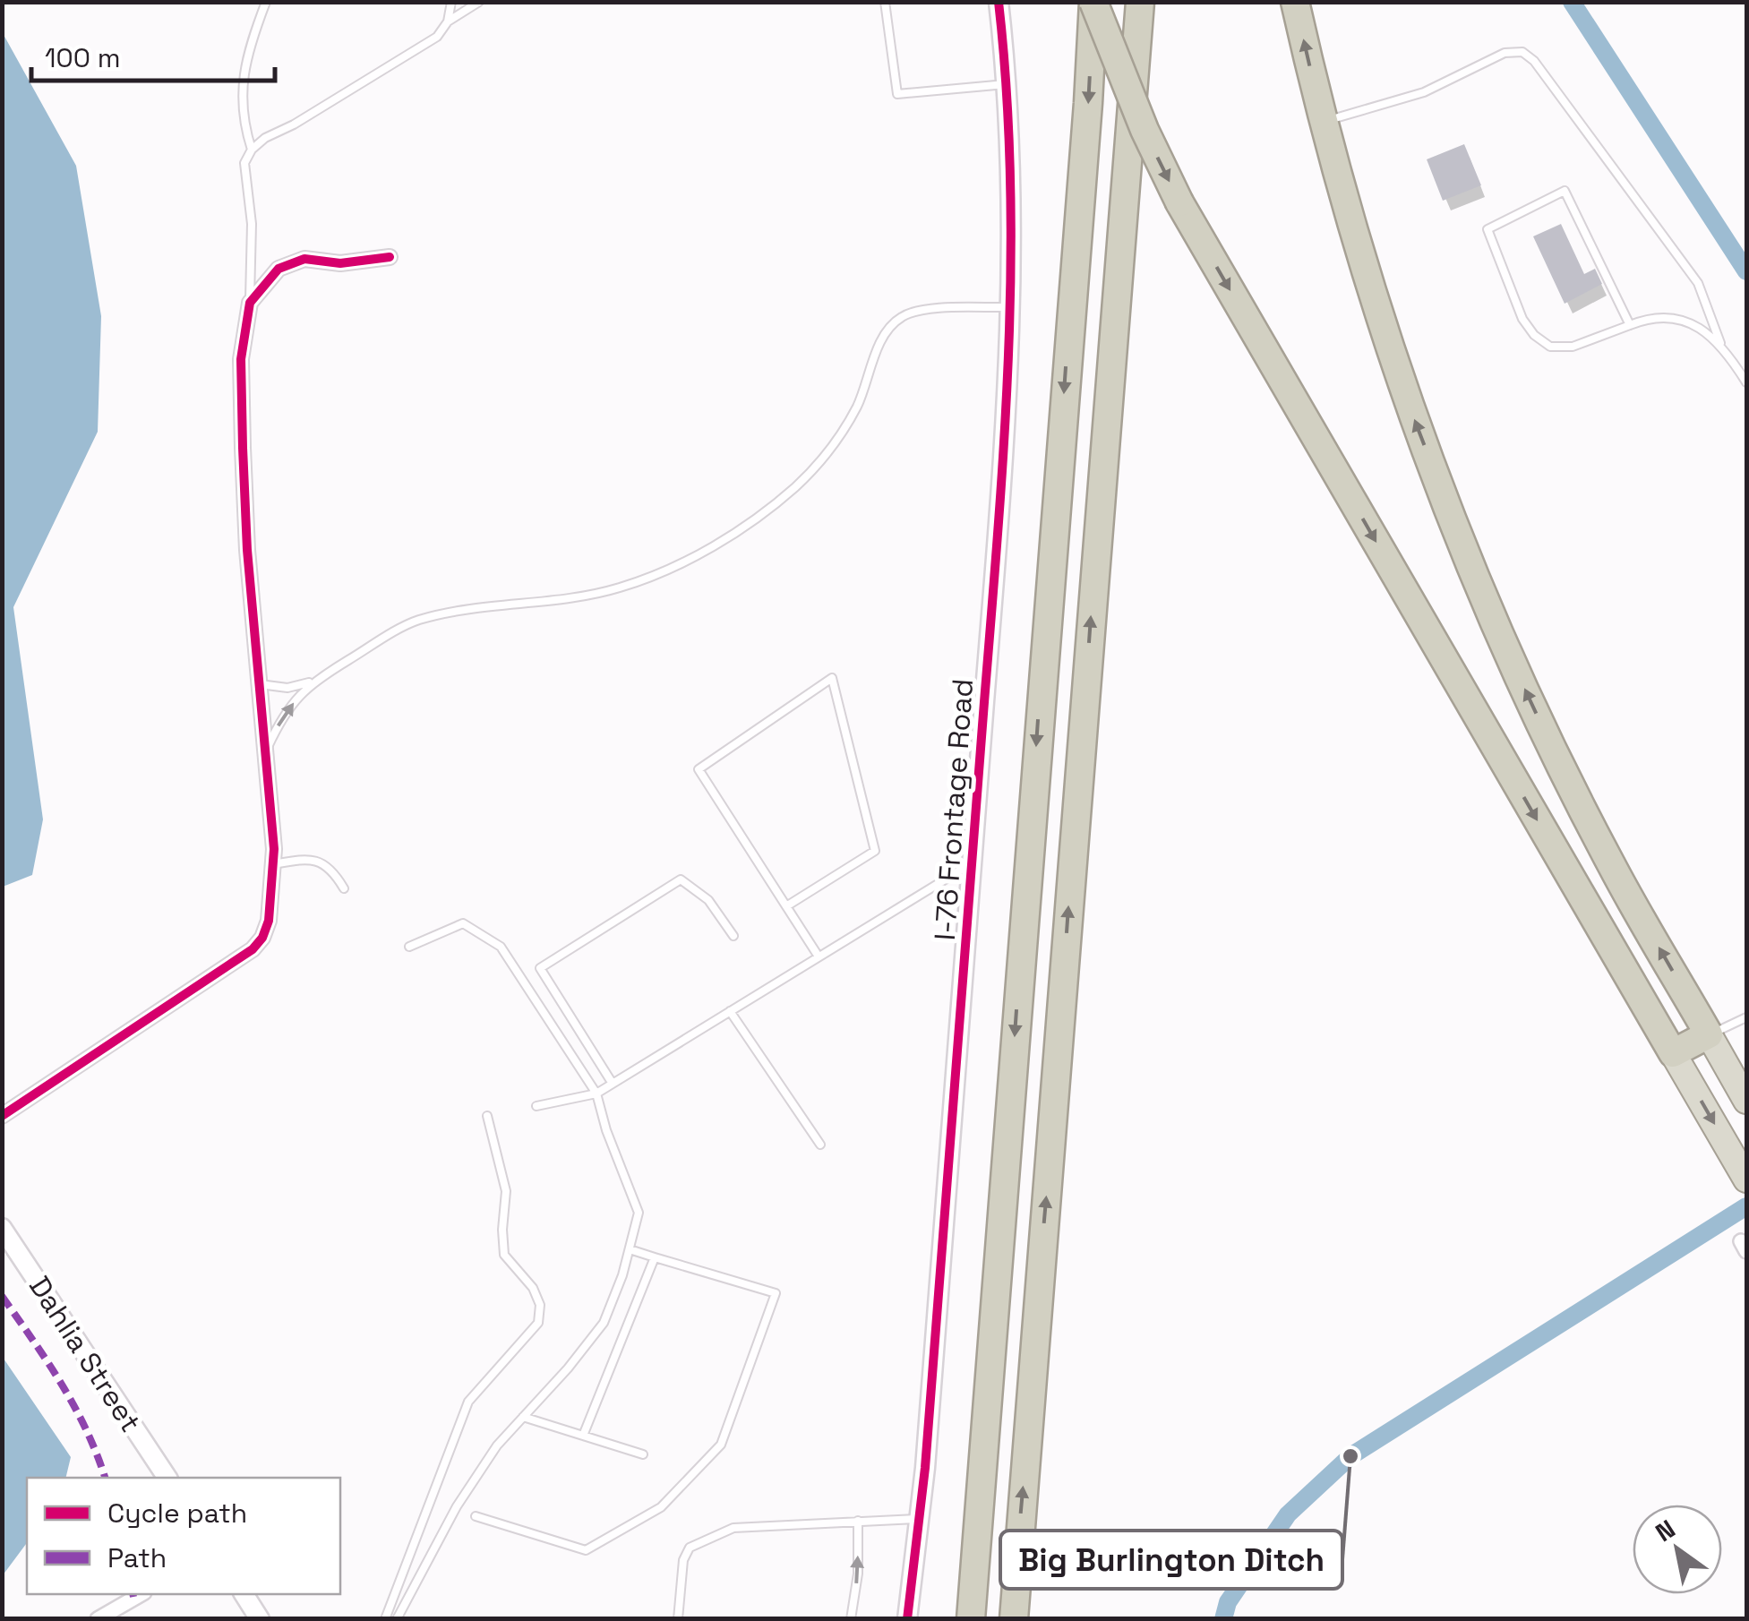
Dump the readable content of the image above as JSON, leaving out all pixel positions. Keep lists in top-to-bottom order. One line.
{"streets":{"street":["I-76 Frontage Road","Dahlia Street"]},"places":["Big Burlington Ditch"],"legend":["Cycle path","Path"],"scale_bar":"100 m","north":"top left"}
